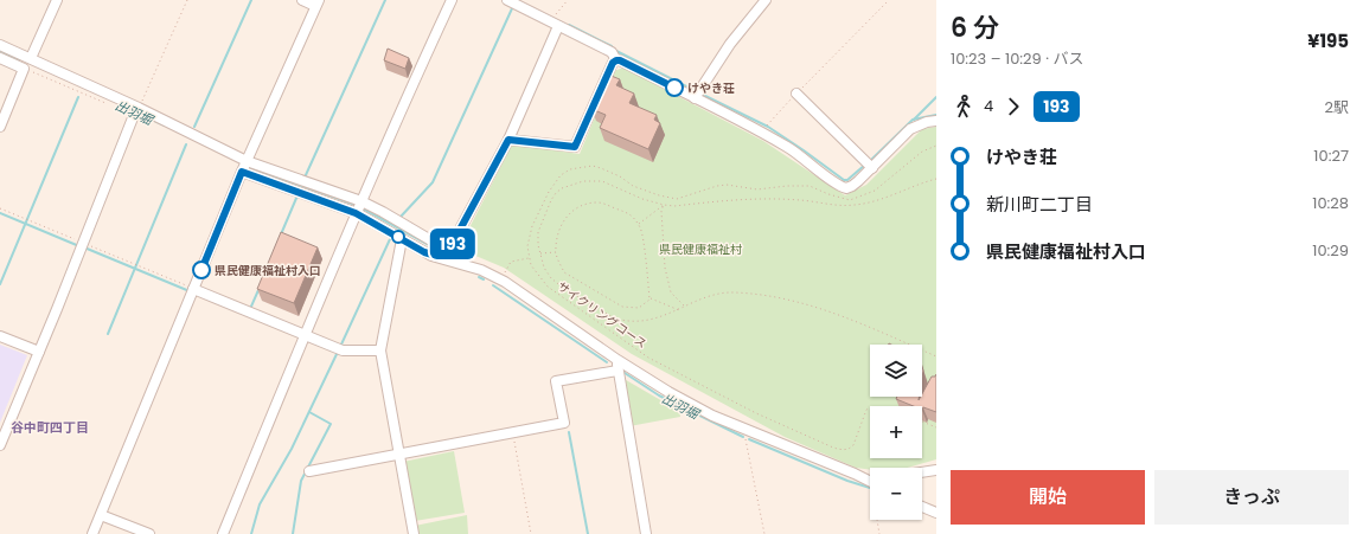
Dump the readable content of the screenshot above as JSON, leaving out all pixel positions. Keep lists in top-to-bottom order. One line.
{"streets":{"path":["サイクリングコース"]},"districts":["谷中町四丁目"],"water":["出羽堀"],"parks":["県民健康福祉村"],"places":["けやき荘","県民健康福祉村入口"],"lines":["bus line 193"],"page":{"on_map":"193","heading":["6 分","10:23 – 10:29 · バス","¥195"],"legs":["4","193","2駅"],"list":[{"name":"けやき荘","value":"10:27"},{"name":"新川町二丁目","value":"10:28"},{"name":"県民健康福祉村入口","value":"10:29"}],"map_buttons":["+","−"],"buttons":["開始","きっぷ"]}}
